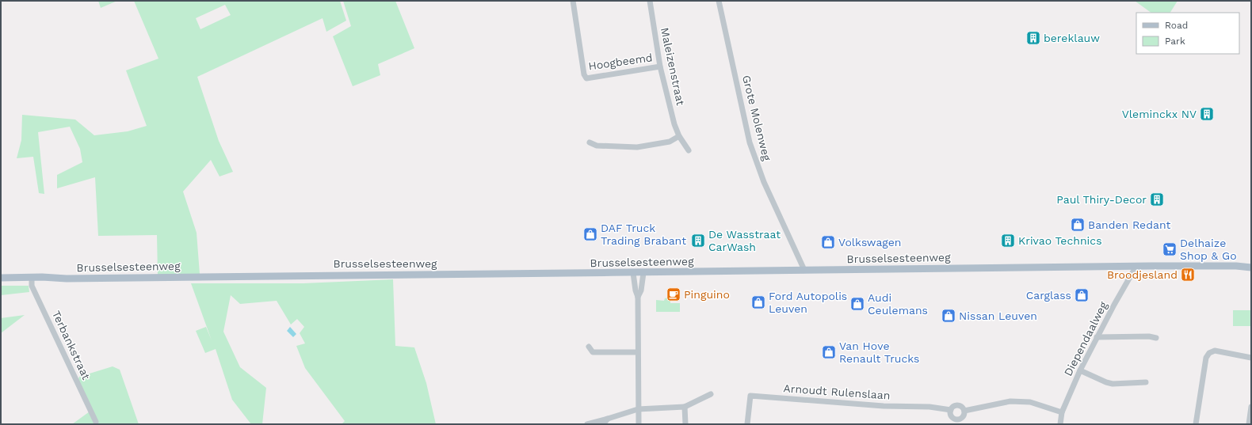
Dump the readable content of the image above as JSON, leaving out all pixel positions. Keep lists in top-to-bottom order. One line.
{"streets":{"main road":["Brusselsesteenweg"],"street":["Hoogbeemd","Maleizenstraat","Grote Molenweg","Diependaalweg","Terbankstraat","Arnoudt Rulenslaan"]},"crossings":[["Hoogbeemd","Maleizenstraat"],["Grote Molenweg","Brusselsesteenweg"],["Brusselsesteenweg","Diependaalweg"],["Brusselsesteenweg","Terbankstraat"],["Diependaalweg","Arnoudt Rulenslaan"]],"places":{"building":["bereklauw","Vleminckx NV","Paul Thiry-Decor","De Wasstraat CarWash","Krivao Technics"],"shop":["Banden Redant","DAF Truck Trading Brabant","Volkswagen","Carglass","Ford Autopolis Leuven","Audi Ceulemans","Nissan Leuven","Van Hove Renault Trucks"],"supermarket":["Delhaize Shop & Go"],"restaurant":["Broodjesland"],"cafe":["Pinguino"]},"legend":["Road","Park"]}
